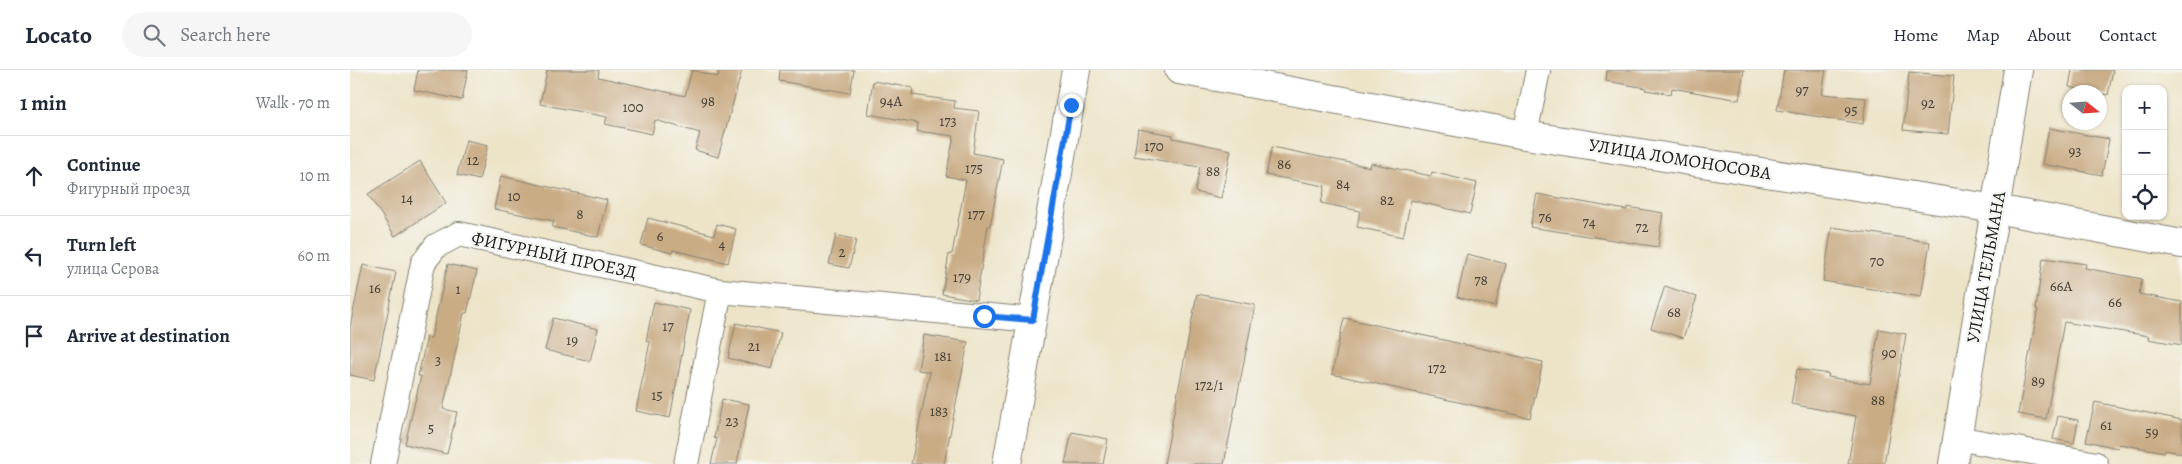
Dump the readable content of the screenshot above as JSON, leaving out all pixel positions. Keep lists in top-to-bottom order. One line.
{"streets":{"street":["УЛИЦА ЛОМОНОСОВА","ФИГУРНЫЙ ПРОЕЗД","УЛИЦА ТЕЛЬМАНА"]},"crossings":[["УЛИЦА ЛОМОНОСОВА","УЛИЦА ТЕЛЬМАНА"]],"house_numbers":["97","98","94А","92","100","95","173","170","93","12","86","175","88","84","10","14","82","8","177","76","74","72","6","4","2","70","179","78","66А","16","1","66","68","17","19","21","90","181","3","172","89","172/1","15","88","183","23","61","5","59"],"north":"right","page":{"header":"Locato","search":"Search here","nav":["Home","Map","About","Contact"],"heading":["1 min","Walk · 70 m"],"map_buttons":["+","−"],"list":[["Continue","Фигурный проезд","10 m"],["Turn left","улица Серова","60 m"],"Arrive at destination"]}}
